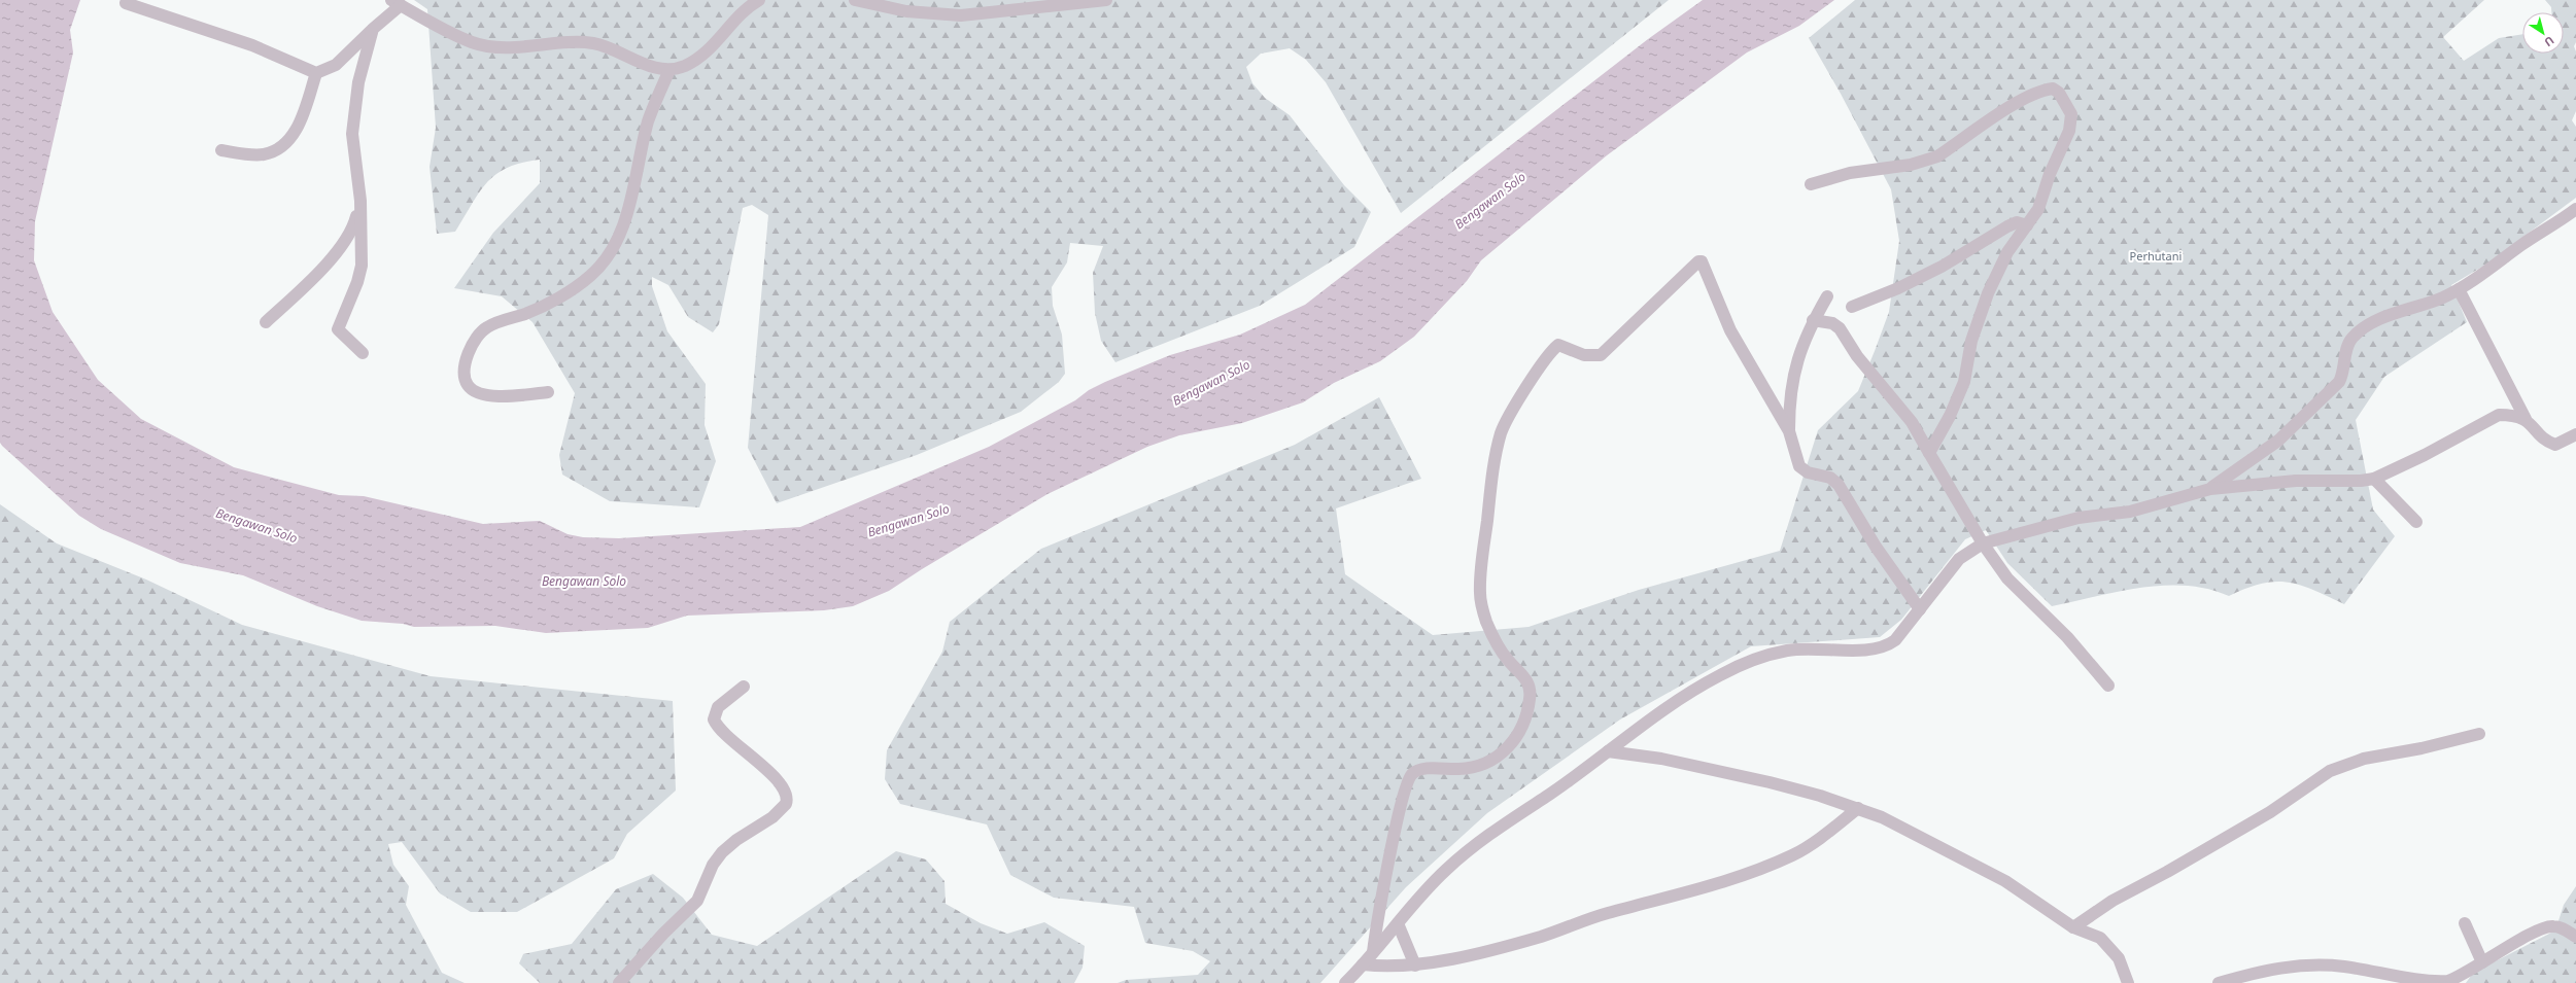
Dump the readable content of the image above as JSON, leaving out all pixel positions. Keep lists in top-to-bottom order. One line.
{"water":["Bengawan Solo"],"parks":["Perhutani"],"north":"bottom right"}
